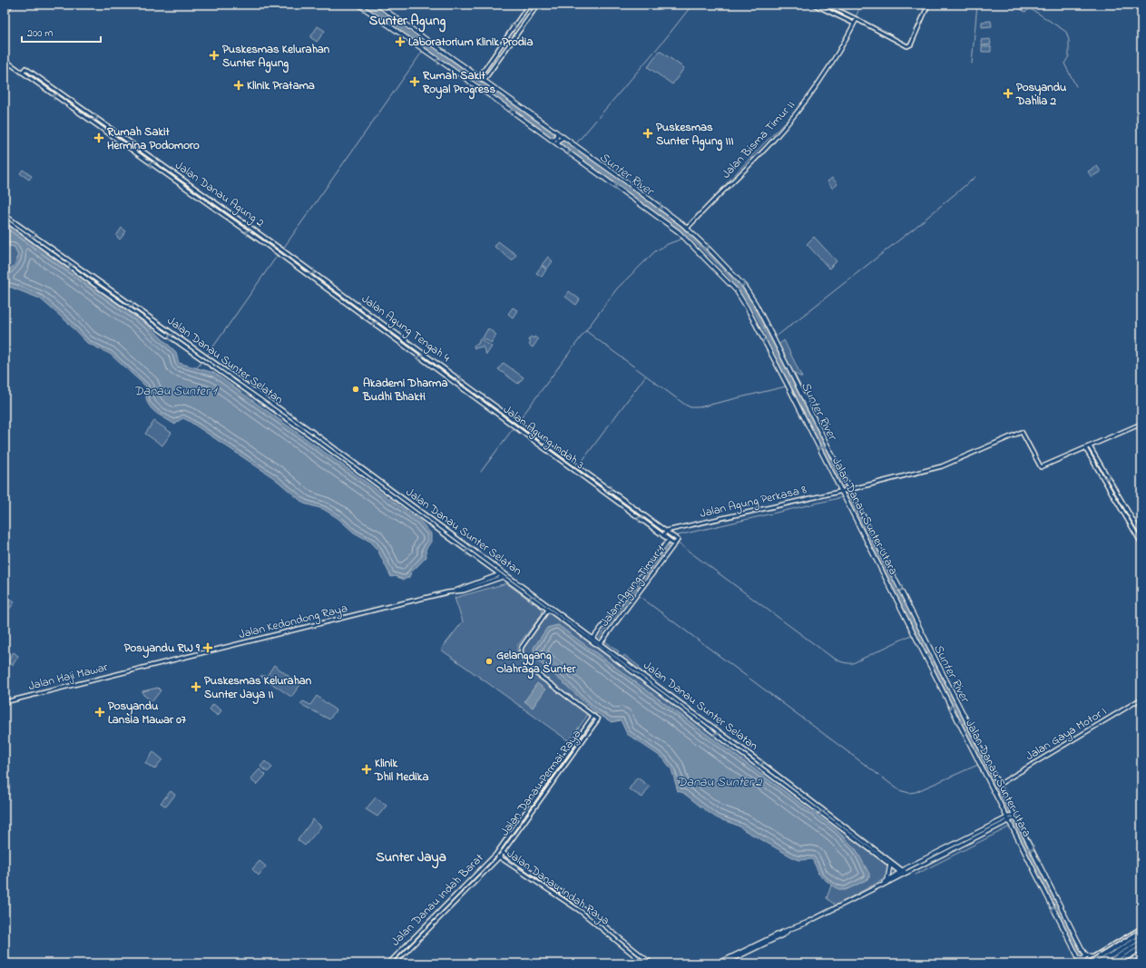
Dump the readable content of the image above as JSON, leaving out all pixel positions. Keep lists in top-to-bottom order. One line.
{"streets":{"main road":["Jalan Danau Sunter Utara"],"street":["Jalan Bisma Timur II","Jalan Danau Agung 2","Jalan Agung Tengah 4","Jalan Danau Sunter Selatan","Jalan Agung Indah 3","Jalan Agung Perkasa 8","Jalan Agung Timur 1","Jalan Kedondong Raya","Jalan Haji Mawar","Jalan Gaya Motor I","Jalan Danau Permai Raya","Jalan Danau Indah Raya","Jalan Danau Indah Barat"]},"crossings":[["Jalan Bisma Timur II","Jalan Danau Sunter Utara"],["Jalan Danau Agung 2","Jalan Agung Tengah 4"],["Jalan Agung Tengah 4","Jalan Agung Indah 3"],["Jalan Danau Sunter Selatan","Jalan Agung Timur 1"],["Jalan Danau Sunter Selatan","Jalan Kedondong Raya"],["Jalan Agung Indah 3","Jalan Agung Perkasa 8"],["Jalan Agung Indah 3","Jalan Agung Timur 1"],["Jalan Agung Perkasa 8","Jalan Danau Sunter Utara"],["Jalan Danau Sunter Utara","Jalan Gaya Motor I"],["Jalan Kedondong Raya","Jalan Haji Mawar"],["Jalan Danau Permai Raya","Jalan Danau Indah Raya"],["Jalan Danau Permai Raya","Jalan Danau Indah Barat"],["Jalan Danau Indah Raya","Jalan Danau Indah Barat"]],"districts":["Sunter Agung","Sunter Jaya"],"water":["Sunter River","Danau Sunter 1","Danau Sunter 2"],"places":{"health":["Laboratorium Klinik Prodia","Puskesmas Kelurahan Sunter Agung","Rumah Sakit Royal Progress","Klinik Pratama","Posyandu Dahlia 2","Puskesmas Sunter Agung III","Rumah Sakit Hermina Podomoro","Posyandu RW 9","Puskesmas Kelurahan Sunter Jaya II","Posyandu Lansia Mawar 07","Klinik Dhil Medika"],"other":["Akademi Dharma Budhi Bhakti","Gelanggang Olahraga Sunter"]},"scale_bar":"200 m"}
